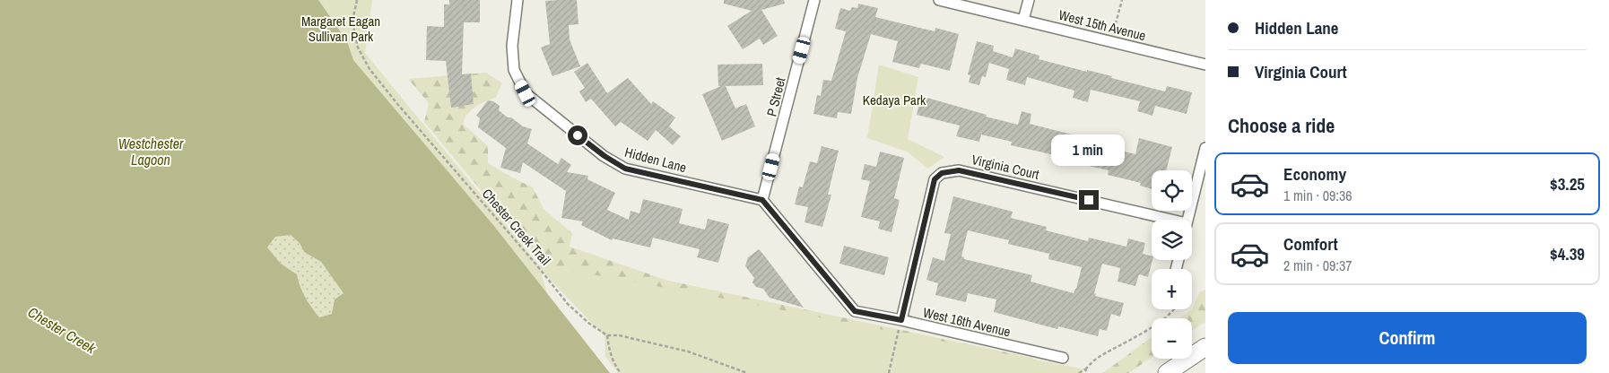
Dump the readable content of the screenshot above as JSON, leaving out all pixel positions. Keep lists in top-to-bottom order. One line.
{"streets":{"street":["West 15th Avenue","P Street","Hidden Lane","Virginia Court","West 16th Avenue"],"path":["Chester Creek Trail"]},"crossings":[["P Street","Hidden Lane"],["P Street","West 16th Avenue"],["Hidden Lane","West 16th Avenue"],["Virginia Court","West 16th Avenue"]],"water":["Westchester Lagoon","Chester Creek"],"parks":["Margaret Eagan Sullivan Park","Kedaya Park"],"page":{"banner":["Hidden Lane","Virginia Court"],"heading":"Choose a ride","bubble":"1 min","list":[{"name":"Economy","note":"1 min · 09:36","value":"$3.25"},{"name":"Comfort","note":"2 min · 09:37","value":"$4.39"}],"map_buttons":["+","−"],"buttons":"Confirm"}}
